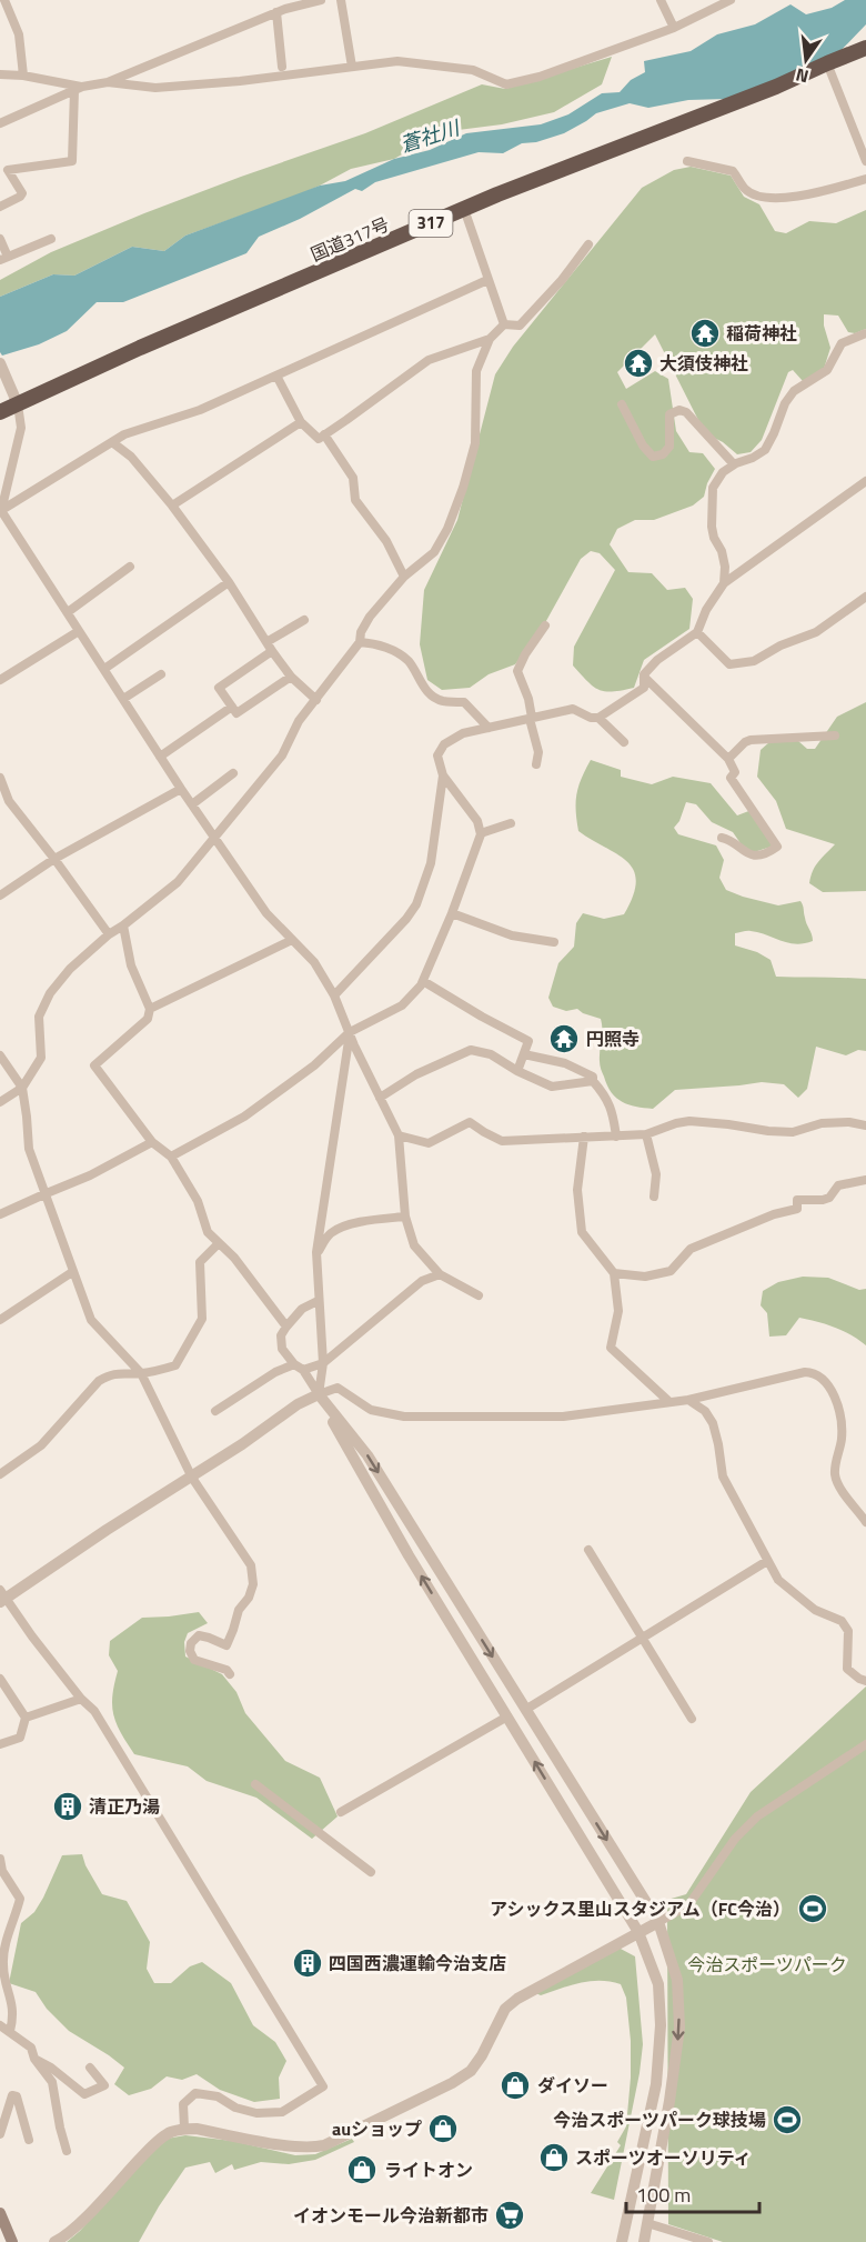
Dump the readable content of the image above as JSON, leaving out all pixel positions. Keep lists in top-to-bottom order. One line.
{"streets":{"highway":["317","国道317号"]},"water":["蒼社川"],"parks":["今治スポーツパーク"],"places":{"temple":["稲荷神社","大須伎神社","円照寺"],"building":["清正乃湯","四国西濃運輸今治支店"],"sports":["アシックス里山スタジアム（FC今治）","今治スポーツパーク球技場"],"shop":["ダイソー","auショップ","スポーツオーソリティ","ライトオン"],"supermarket":["イオンモール今治新都市"]},"scale_bar":"100 m","north":"bottom"}
